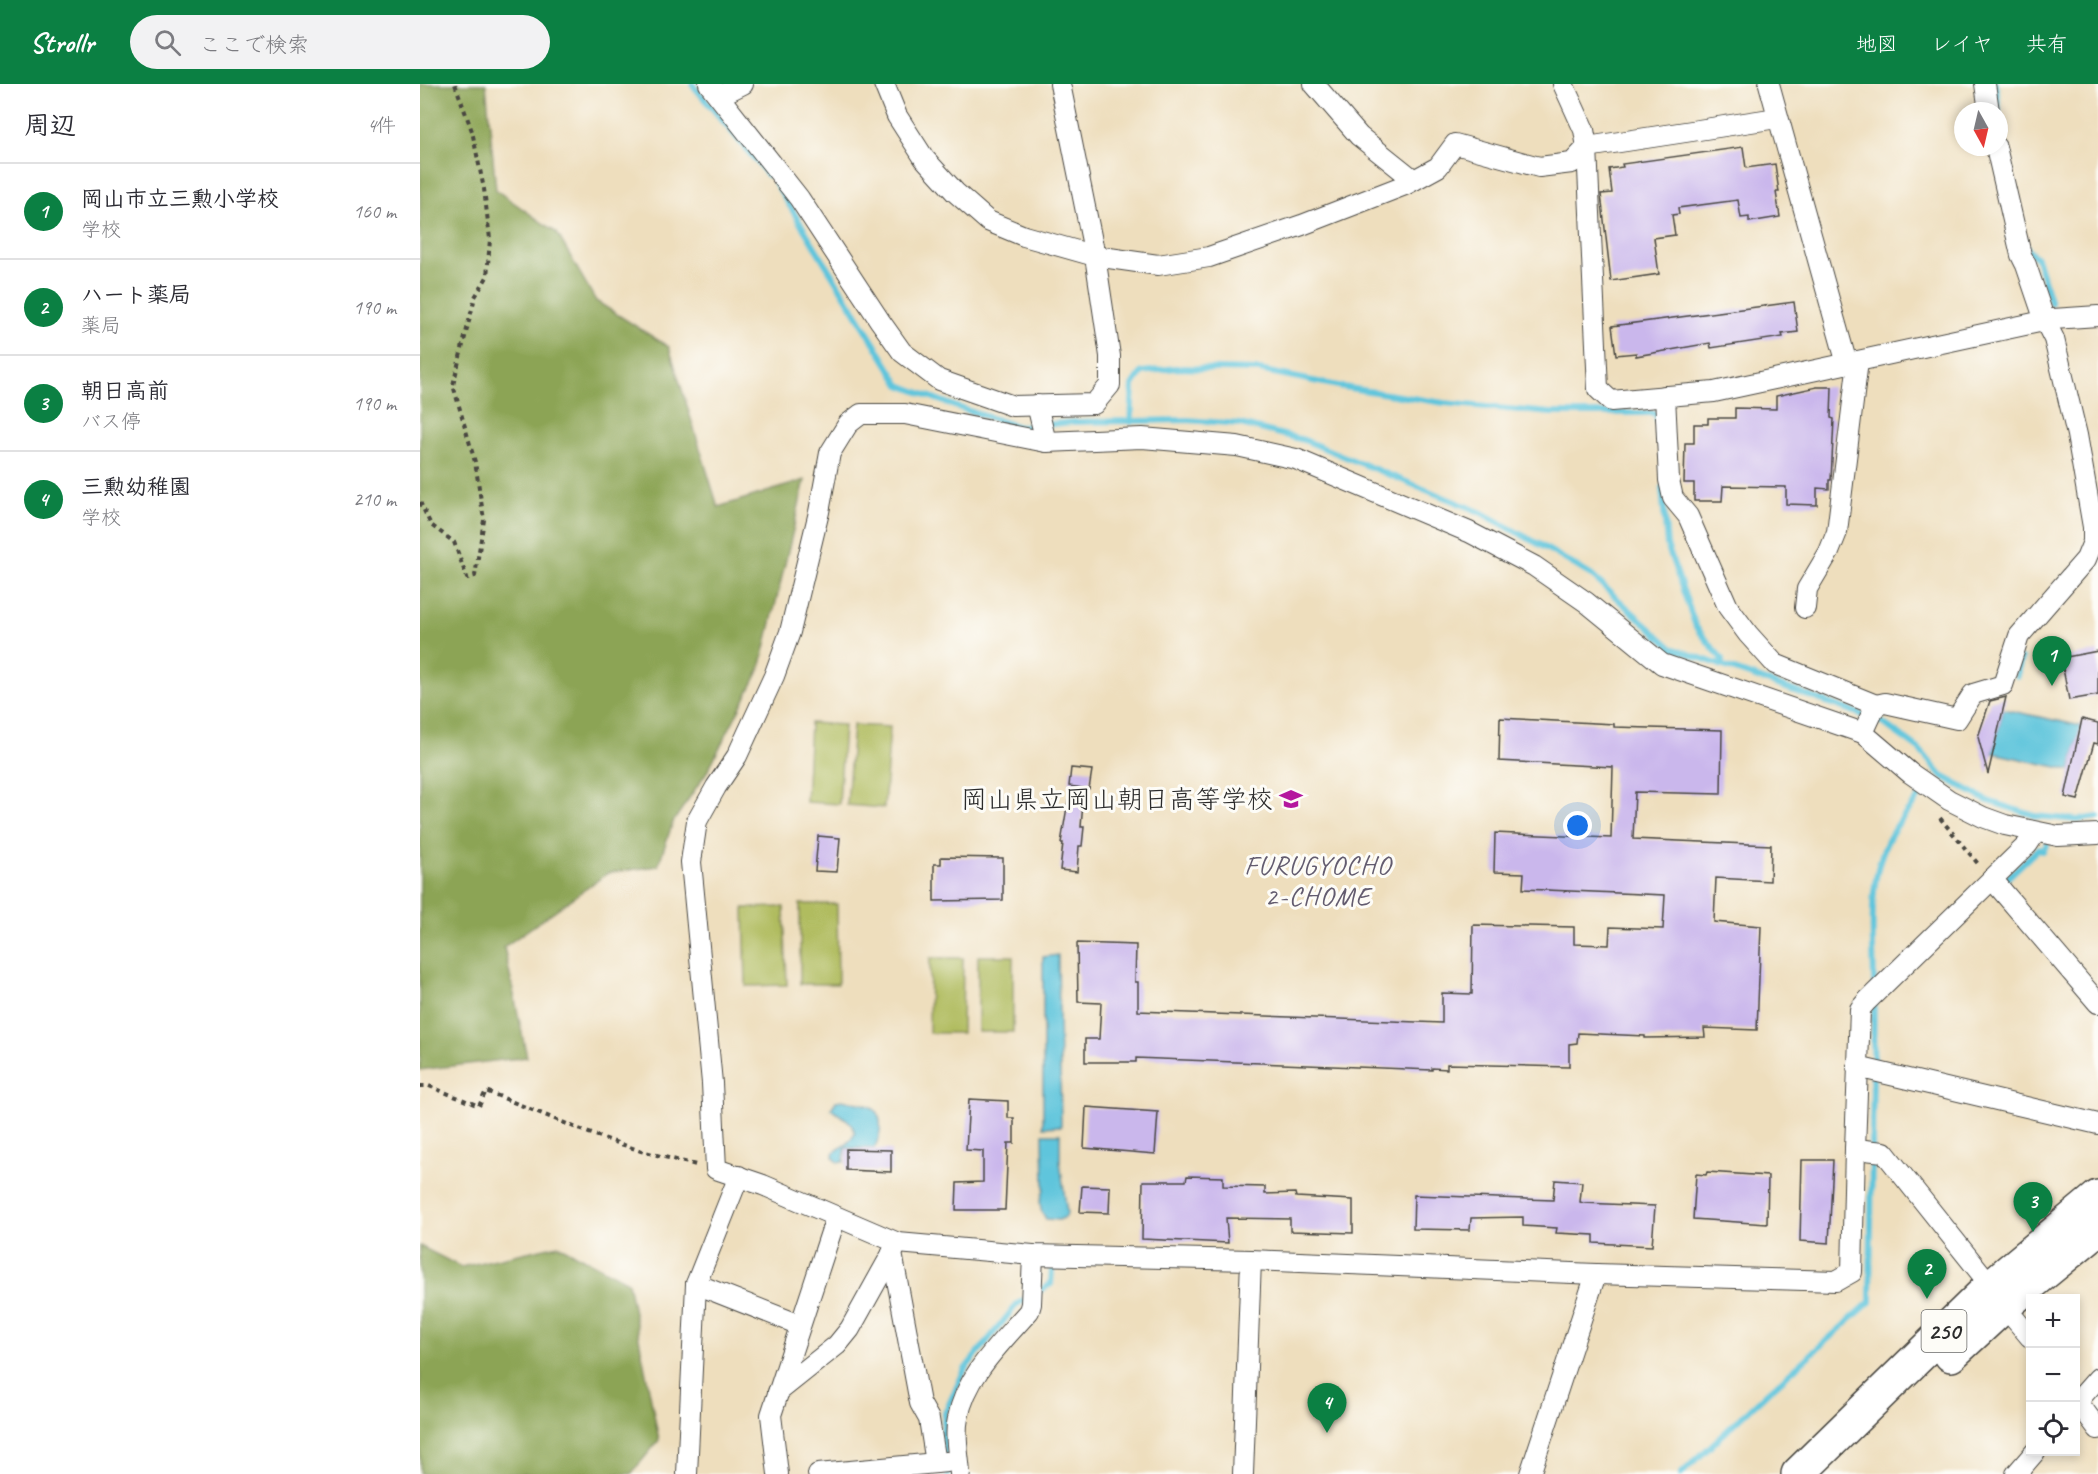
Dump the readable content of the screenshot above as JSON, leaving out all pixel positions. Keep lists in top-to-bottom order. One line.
{"streets":{"highway":["250"]},"districts":["FURUGYOCHO 2-CHOME"],"places":{"school or university":["岡山県立岡山朝日高等学校"]},"north":"bottom","page":{"header":"Strollr","search":"ここで検索","nav":["地図","レイヤ","共有"],"heading":["周辺","4件"],"list":[{"mark":"1","name":"岡山市立三勲小学校","note":"学校","value":"160 m"},{"mark":"2","name":"ハート薬局","note":"薬局","value":"190 m"},{"mark":"3","name":"朝日高前","note":"バス停","value":"190 m"},{"mark":"4","name":"三勲幼稚園","note":"学校","value":"210 m"}],"pins":["1","3","2","4"],"map_buttons":["+","−"]}}
